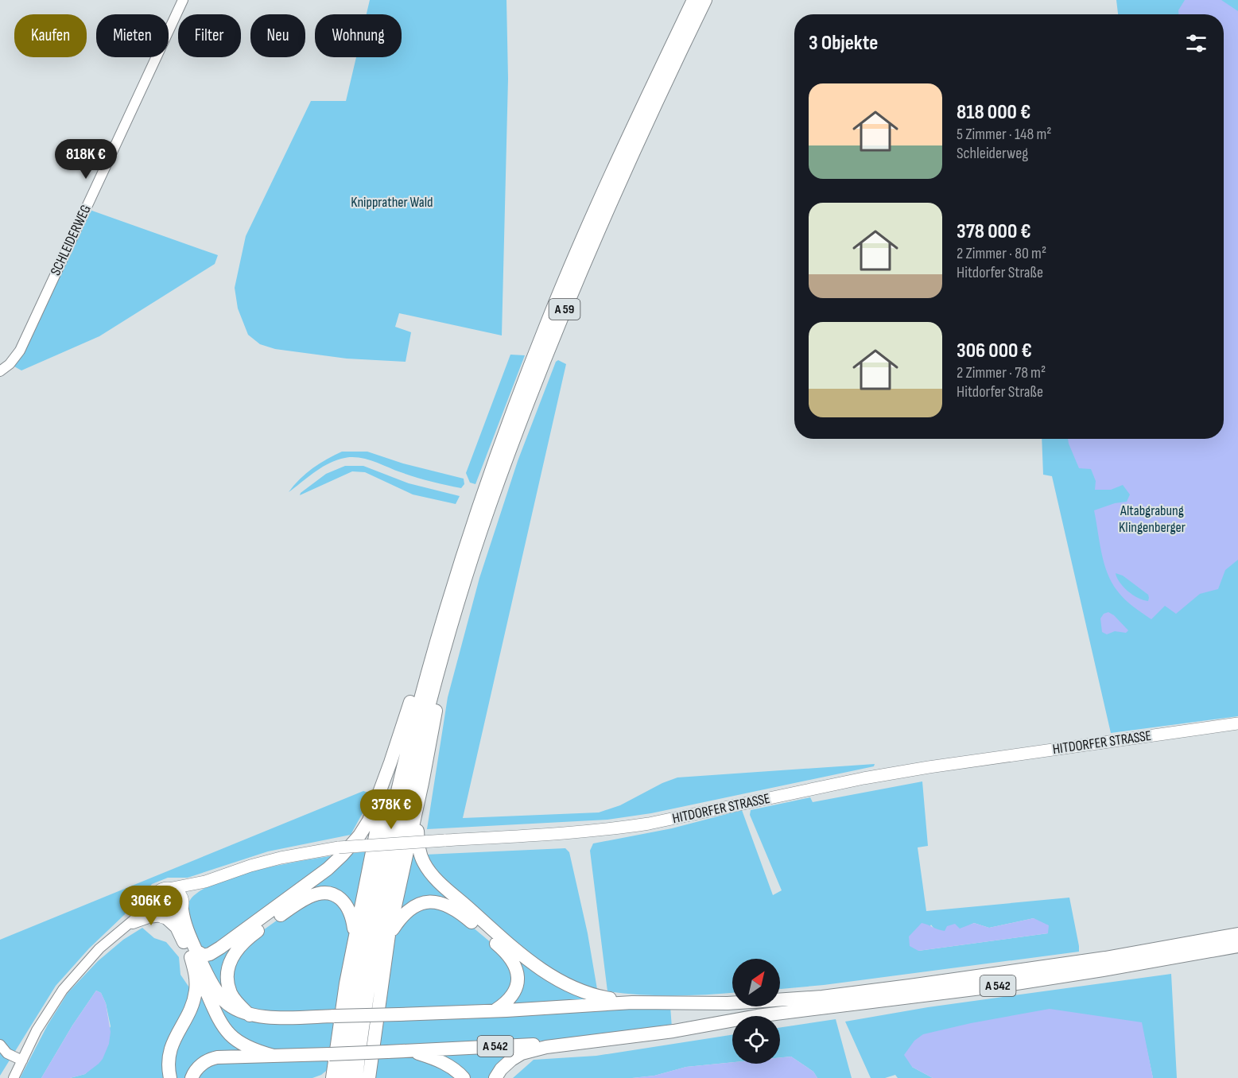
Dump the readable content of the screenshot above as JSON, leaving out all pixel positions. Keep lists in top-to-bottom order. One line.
{"streets":{"highway":["A 59","A 542"],"main road":["HITDORFER STRASSE"],"street":["SCHLEIDERWEG"]},"crossings":[["HITDORFER STRASSE","A 542"]],"parks":["Knipprather Wald","Altabgrabung Klingenberger"],"north":"top right","page":{"chip":["Kaufen","Mieten","Filter","Neu","Wohnung"],"heading":"3 Objekte","list":[{"name":"818 000 €","note":"5 Zimmer · 148 m² · Schleiderweg"},{"name":"378 000 €","note":"2 Zimmer · 80 m² · Hitdorfer Straße"},{"name":"306 000 €","note":"2 Zimmer · 78 m² · Hitdorfer Straße"}],"price":["818K €","378K €","306K €"]}}
